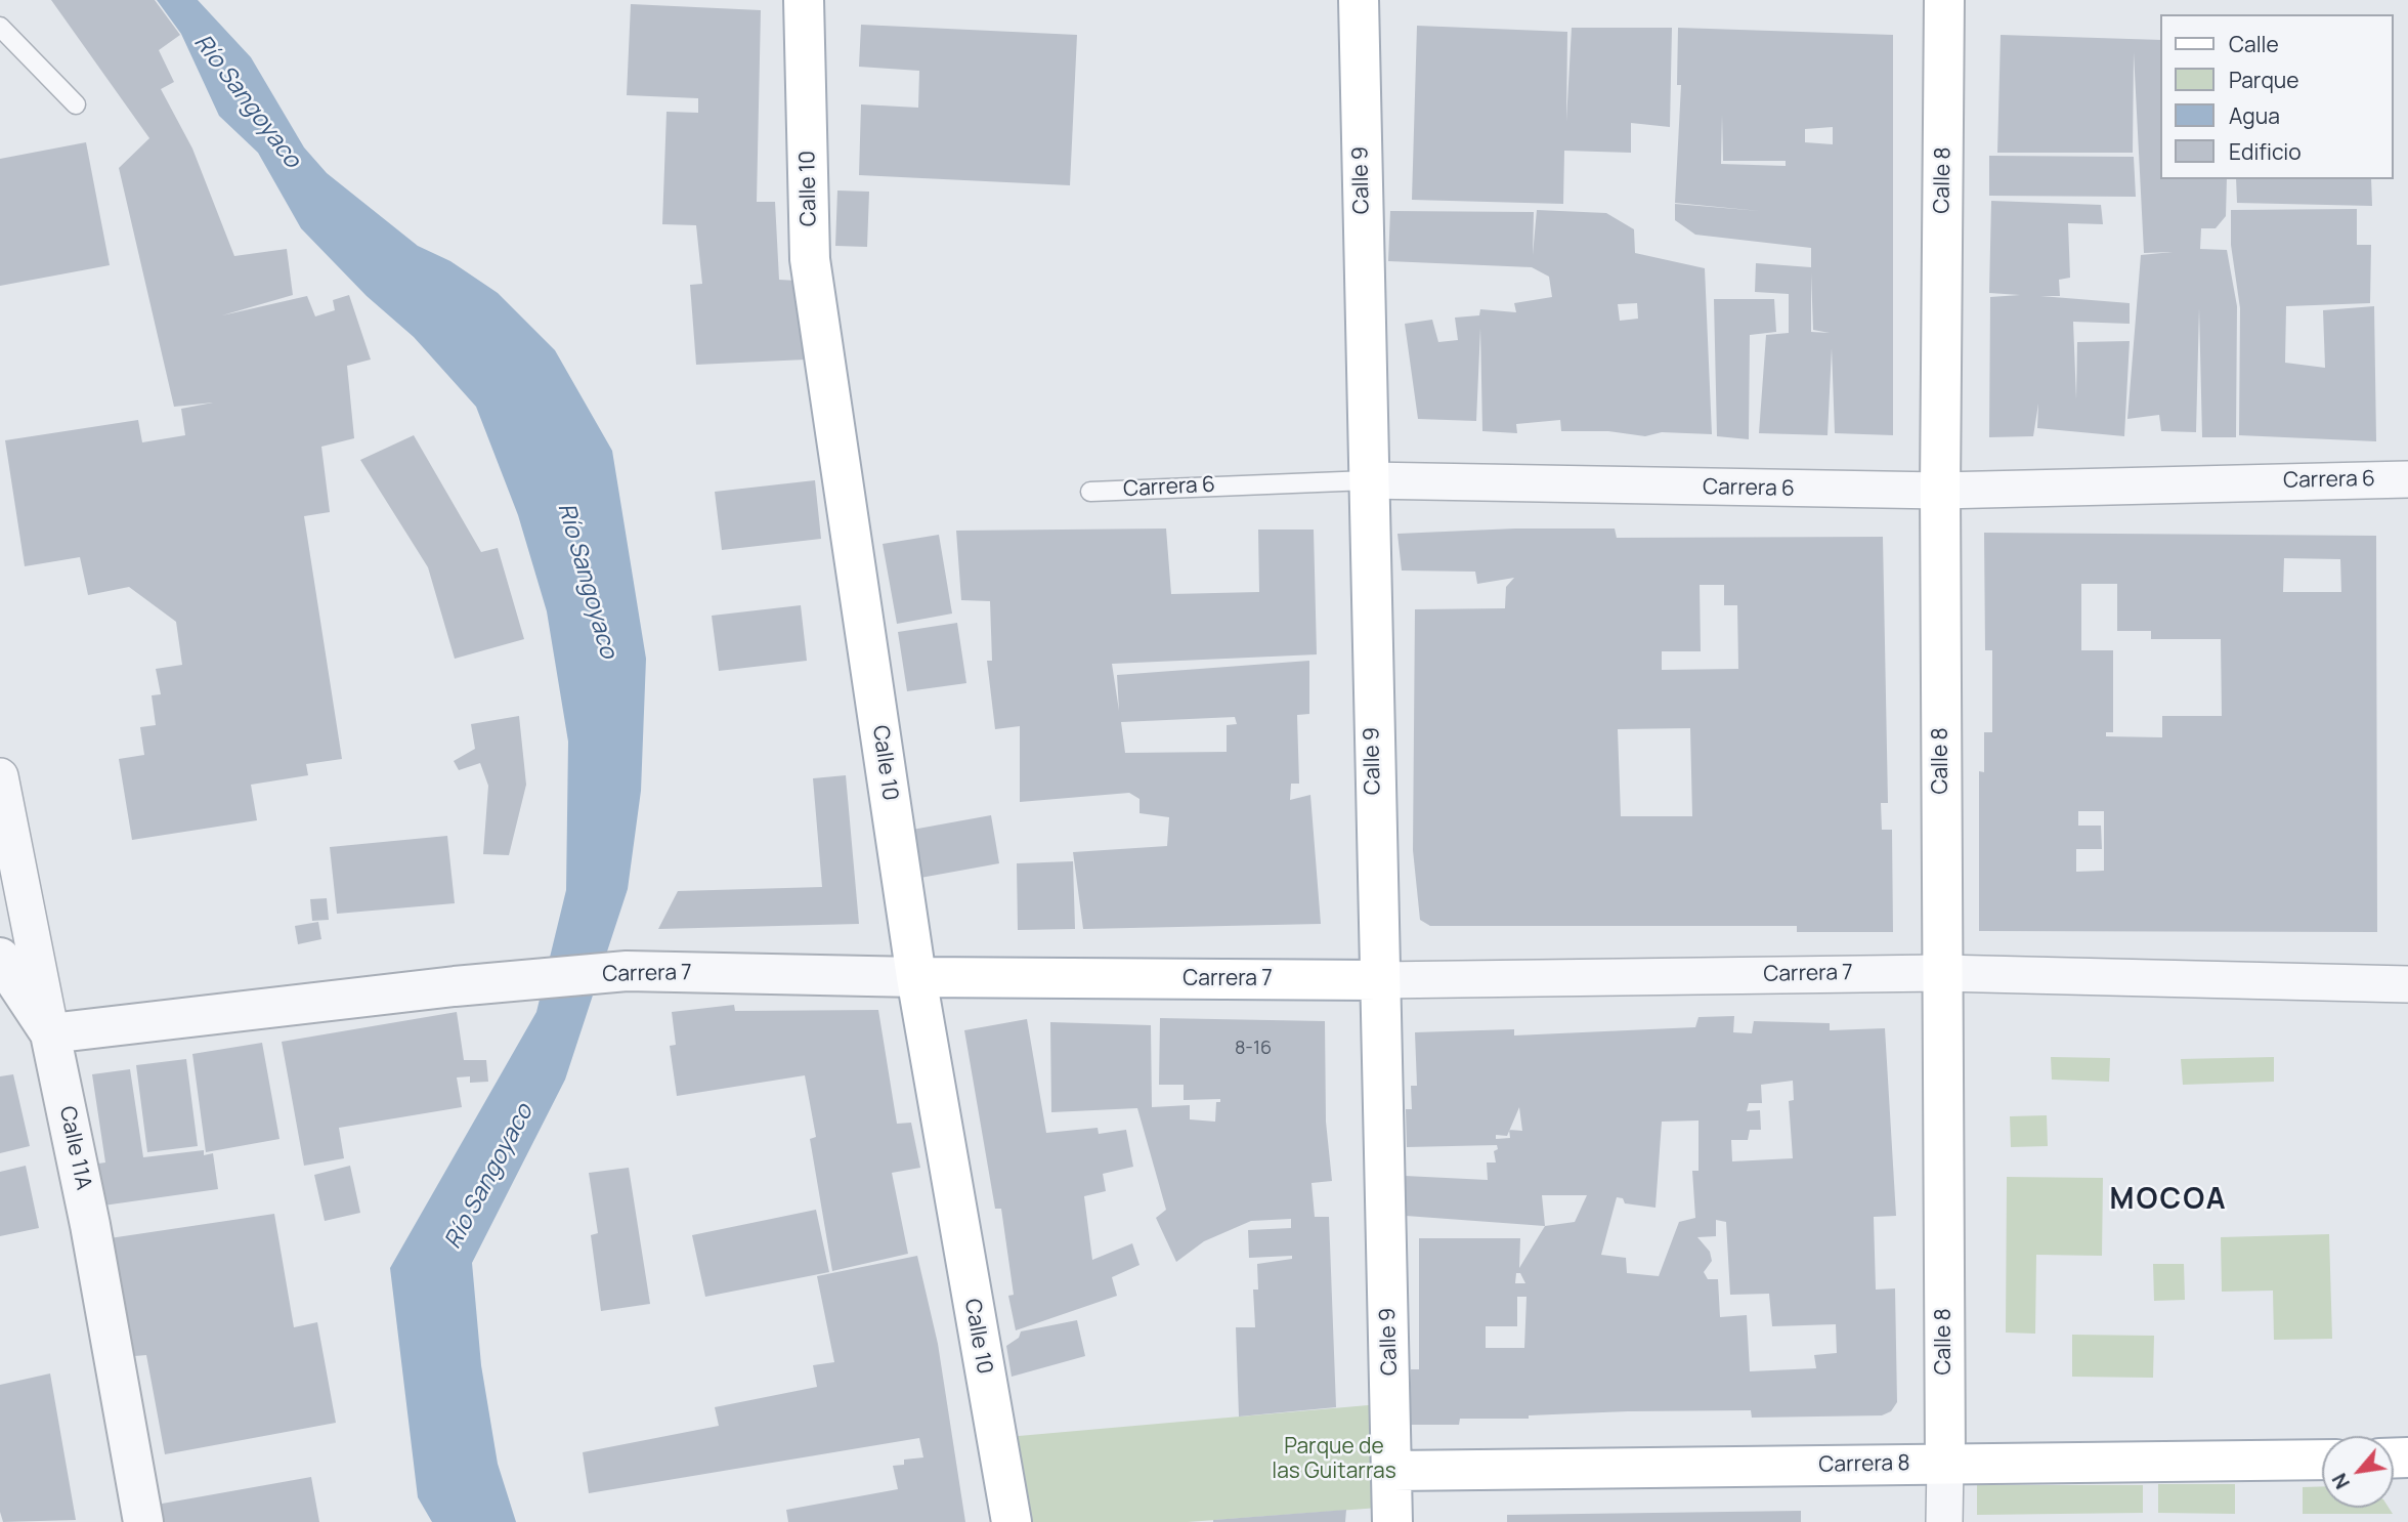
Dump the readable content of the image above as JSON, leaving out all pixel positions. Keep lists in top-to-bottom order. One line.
{"streets":{"main road":["Calle 9","Calle 8","Calle 10","Carrera 7","Carrera 8"],"street":["Carrera 6","Calle 11A"]},"crossings":[["Calle 9","Carrera 6"],["Calle 9","Carrera 7"],["Calle 9","Carrera 8"],["Calle 8","Carrera 6"],["Calle 8","Carrera 7"],["Calle 8","Carrera 8"],["Calle 10","Carrera 7"],["Carrera 7","Calle 11A"]],"districts":["MOCOA"],"water":["Río Sangoyaco"],"parks":["Parque de las Guitarras"],"house_numbers":["8-16"],"legend":["Calle","Parque","Agua","Edificio"],"north":"bottom left"}
